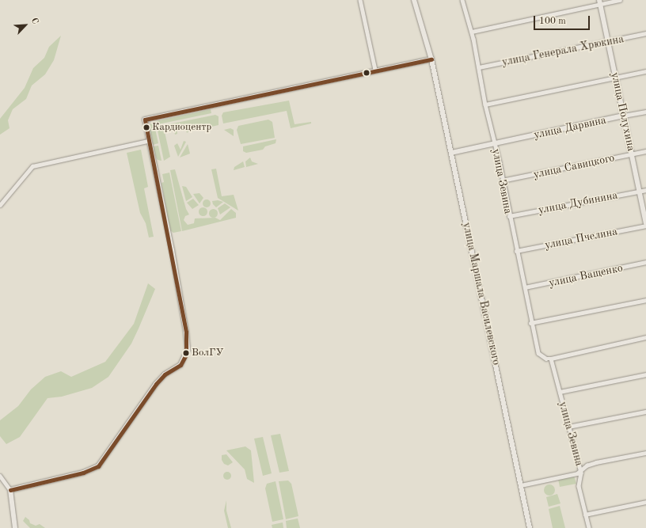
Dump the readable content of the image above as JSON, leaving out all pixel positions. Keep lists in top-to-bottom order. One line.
{"streets":{"street":["улица Генерала Хрюкина","улица Полухина","улица Дарвина","улица Савицкого","улица Зевина","улица Дубинина","улица Пчелина","улица Ващенко","улица Маршала Василевского"]},"crossings":[["улица Генерала Хрюкина","улица Полухина"],["улица Генерала Хрюкина","улица Зевина"],["улица Полухина","улица Дарвина"],["улица Полухина","улица Савицкого"],["улица Полухина","улица Дубинина"],["улица Полухина","улица Пчелина"],["улица Дарвина","улица Зевина"],["улица Дарвина","улица Маршала Василевского"],["улица Савицкого","улица Зевина"],["улица Зевина","улица Дубинина"],["улица Зевина","улица Пчелина"],["улица Зевина","улица Ващенко"]],"places":["Кардиоцентр","ВолГУ"],"scale_bar":"100 m","north":"top right"}
